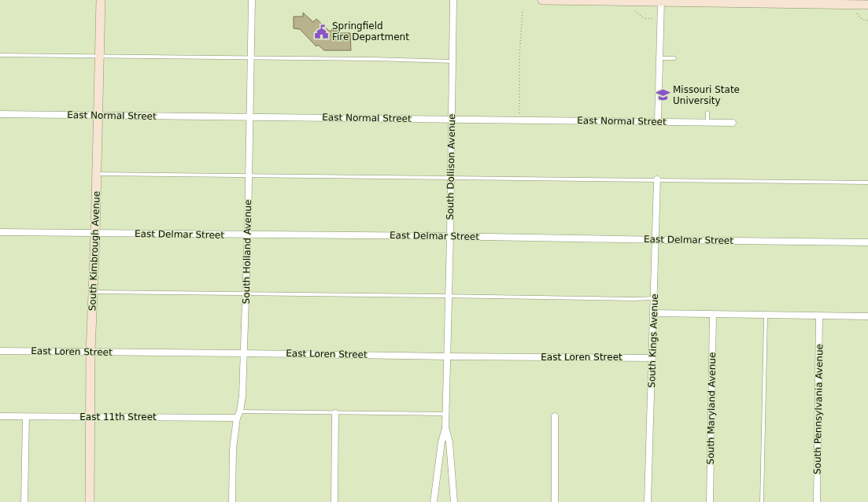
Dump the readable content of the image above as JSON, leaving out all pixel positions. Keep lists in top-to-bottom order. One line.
{"streets":{"main road":["South Kimbrough Avenue"],"street":["East Normal Street","South Dollison Avenue","East Delmar Street","South Holland Avenue","South Kings Avenue","East Loren Street","South Maryland Avenue","South Pennsylvania Avenue","East 11th Street"]},"crossings":[["East Normal Street","South Dollison Avenue"],["East Normal Street","South Kimbrough Avenue"],["East Normal Street","South Holland Avenue"],["South Dollison Avenue","East Delmar Street"],["South Dollison Avenue","East Loren Street"],["East Delmar Street","South Kimbrough Avenue"],["East Delmar Street","South Holland Avenue"],["East Delmar Street","South Kings Avenue"],["South Kimbrough Avenue","East Loren Street"],["South Kimbrough Avenue","East 11th Street"],["South Holland Avenue","East Loren Street"],["South Holland Avenue","East 11th Street"],["South Kings Avenue","East Loren Street"]],"places":{"public building":["Springfield Fire Department"],"school or university":["Missouri State University"]}}
